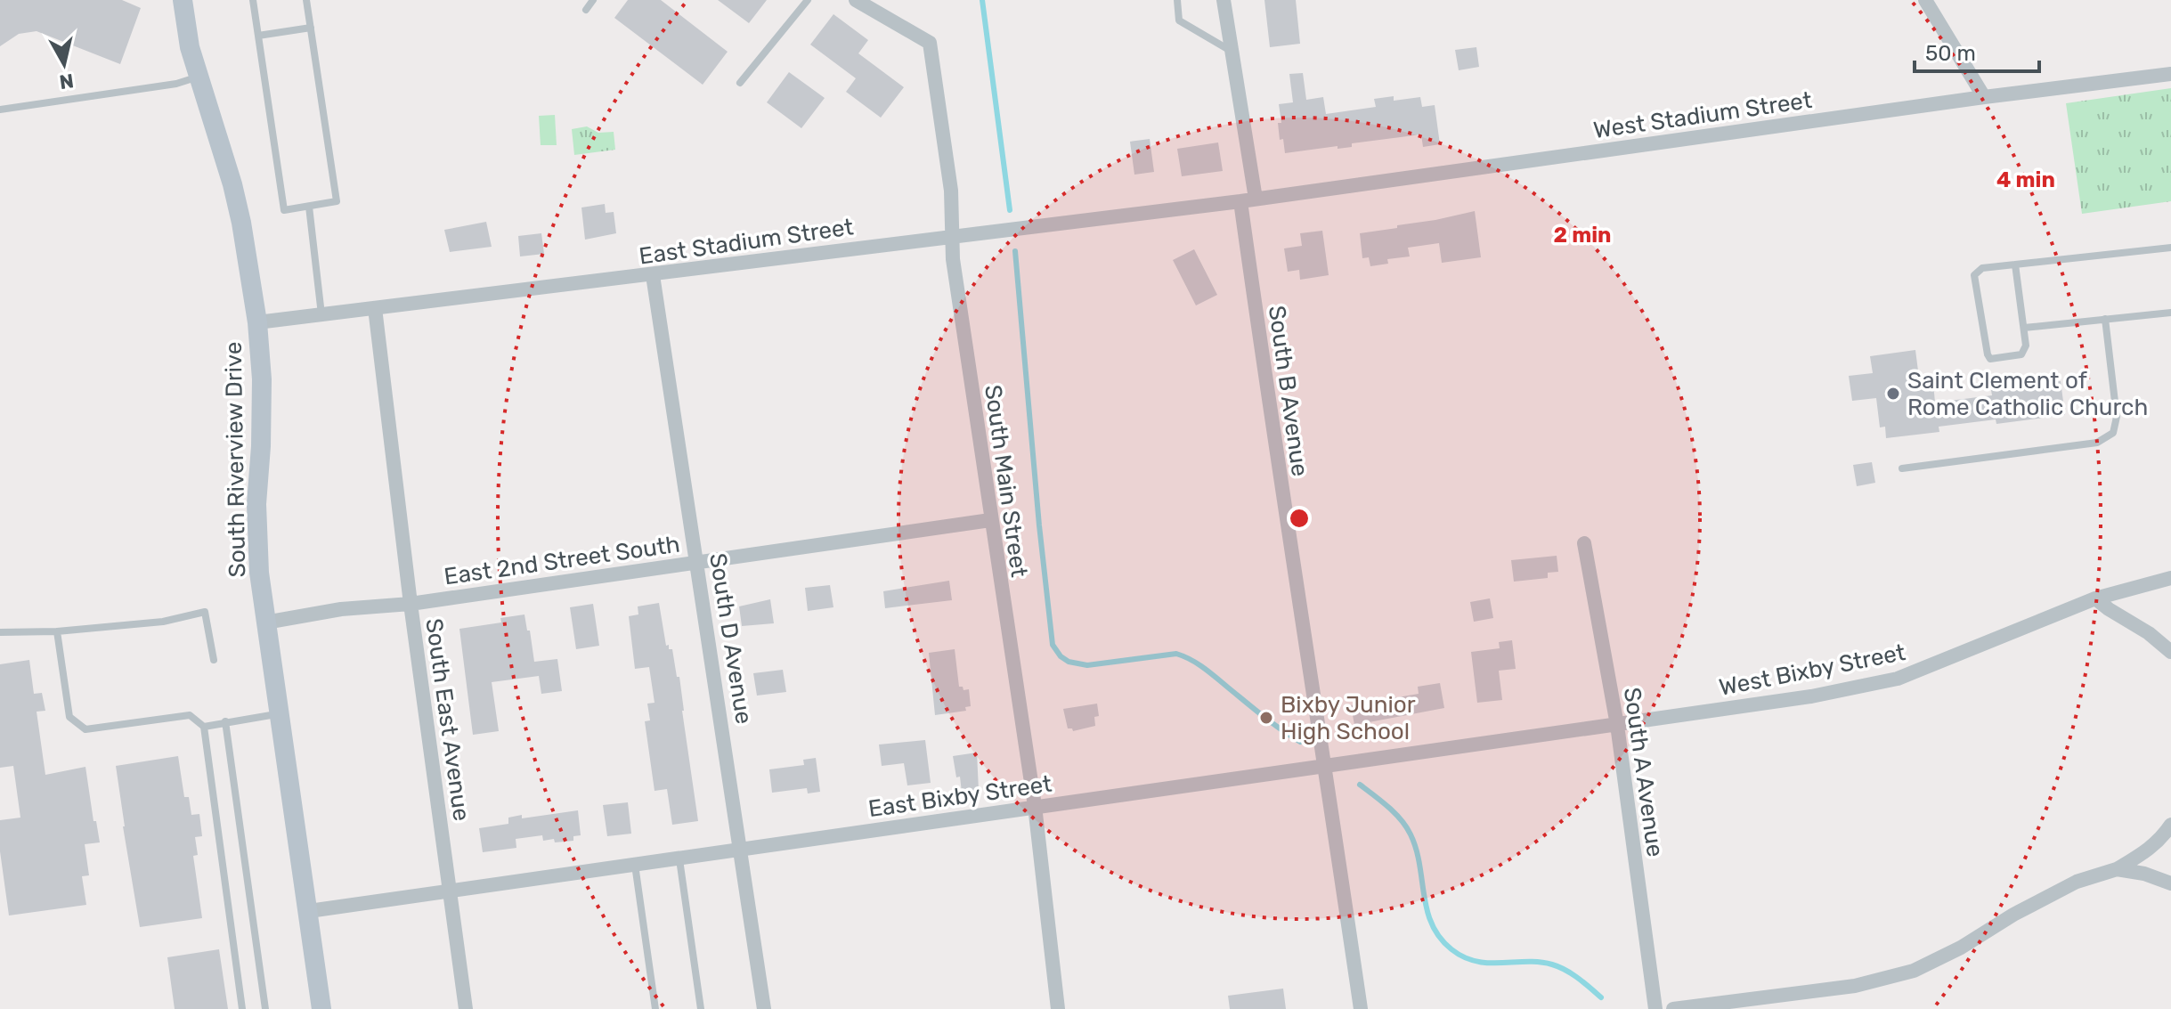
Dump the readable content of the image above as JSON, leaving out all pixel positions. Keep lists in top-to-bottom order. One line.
{"streets":{"street":["West Stadium Street","East Stadium Street","South B Avenue","South Riverview Drive","South Main Street","East 2nd Street South","South D Avenue","West Bixby Street","South East Avenue","South A Avenue","East Bixby Street"]},"crossings":[["West Stadium Street","East Stadium Street"],["West Stadium Street","South B Avenue"],["East Stadium Street","South B Avenue"],["East Stadium Street","South Riverview Drive"],["East Stadium Street","South Main Street"],["East Stadium Street","South D Avenue"],["East Stadium Street","South East Avenue"],["South B Avenue","East Bixby Street"],["South Riverview Drive","East 2nd Street South"],["South Riverview Drive","East Bixby Street"],["South Main Street","East 2nd Street South"],["South Main Street","East Bixby Street"],["East 2nd Street South","South D Avenue"],["East 2nd Street South","South East Avenue"],["South D Avenue","East Bixby Street"],["West Bixby Street","South A Avenue"],["West Bixby Street","East Bixby Street"],["South East Avenue","East Bixby Street"],["South A Avenue","East Bixby Street"]],"places":["Saint Clement of Rome Catholic Church","Bixby Junior High School"],"scale_bar":"50 m","north":"bottom","rings":["4 min","2 min"]}
